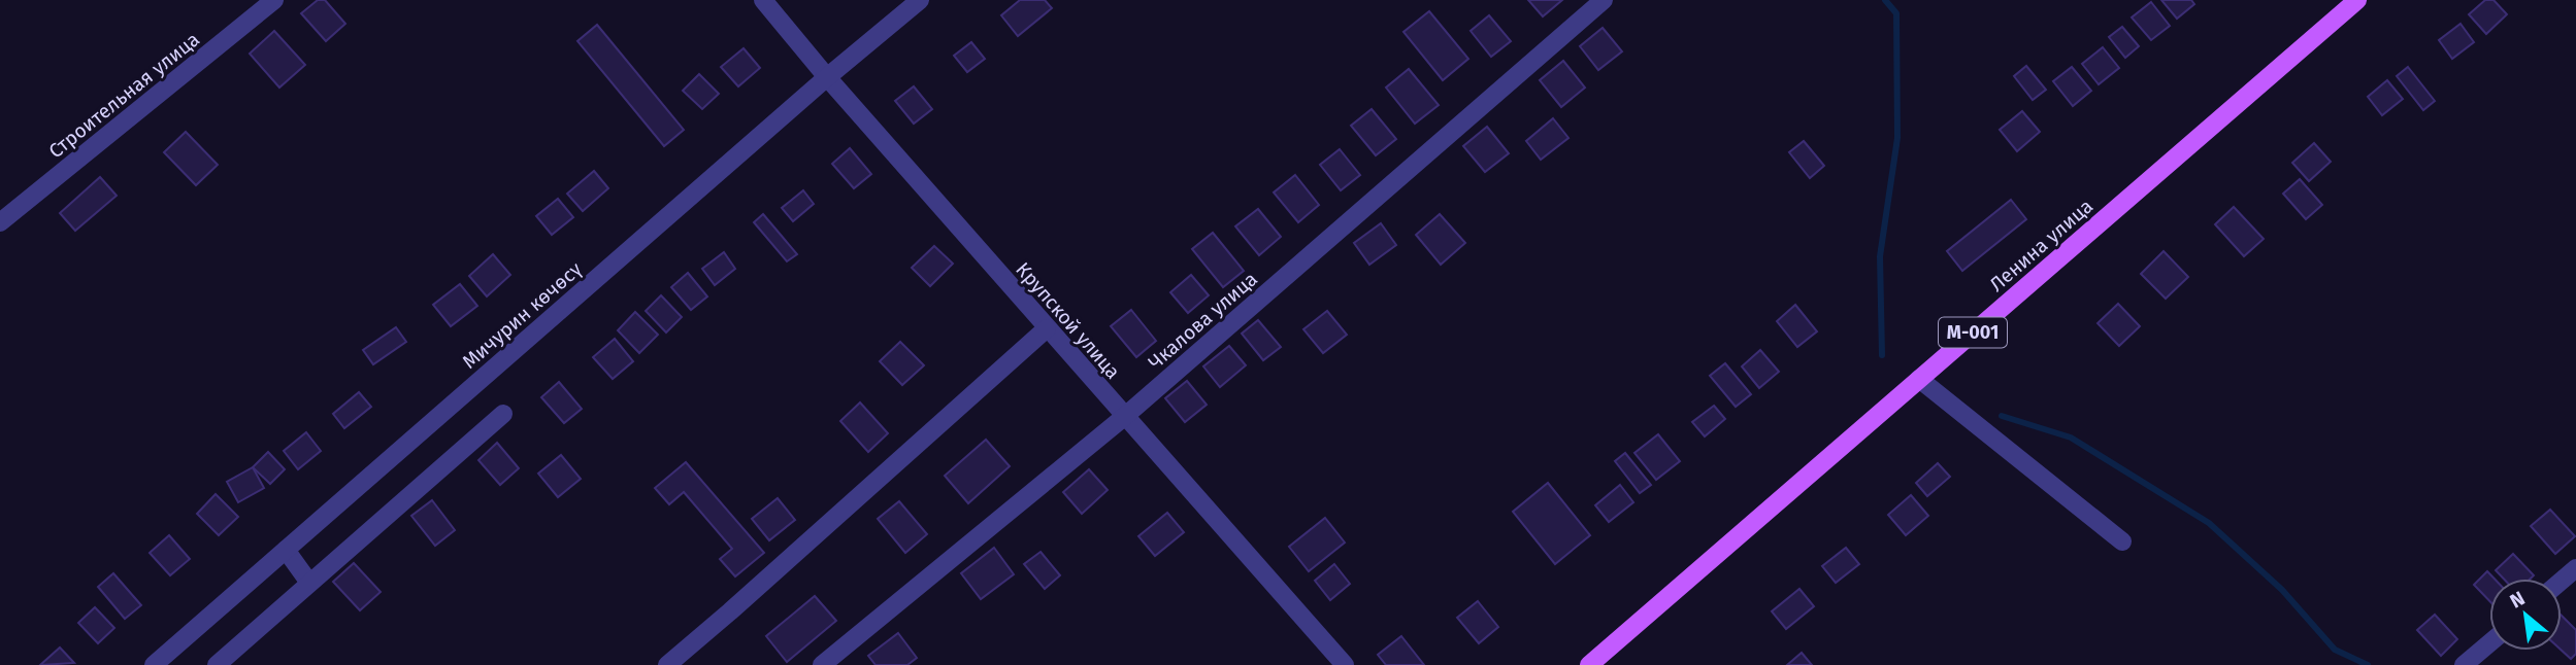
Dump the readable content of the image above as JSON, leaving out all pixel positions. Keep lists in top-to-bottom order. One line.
{"streets":{"main road":["Ленина улица","М-001"],"street":["Строительная улица","Мичурин көчөсү","Крупской улица","Чкалова улица"]},"crossings":[["Мичурин көчөсү","Крупской улица"],["Крупской улица","Чкалова улица"]],"north":"top left"}
